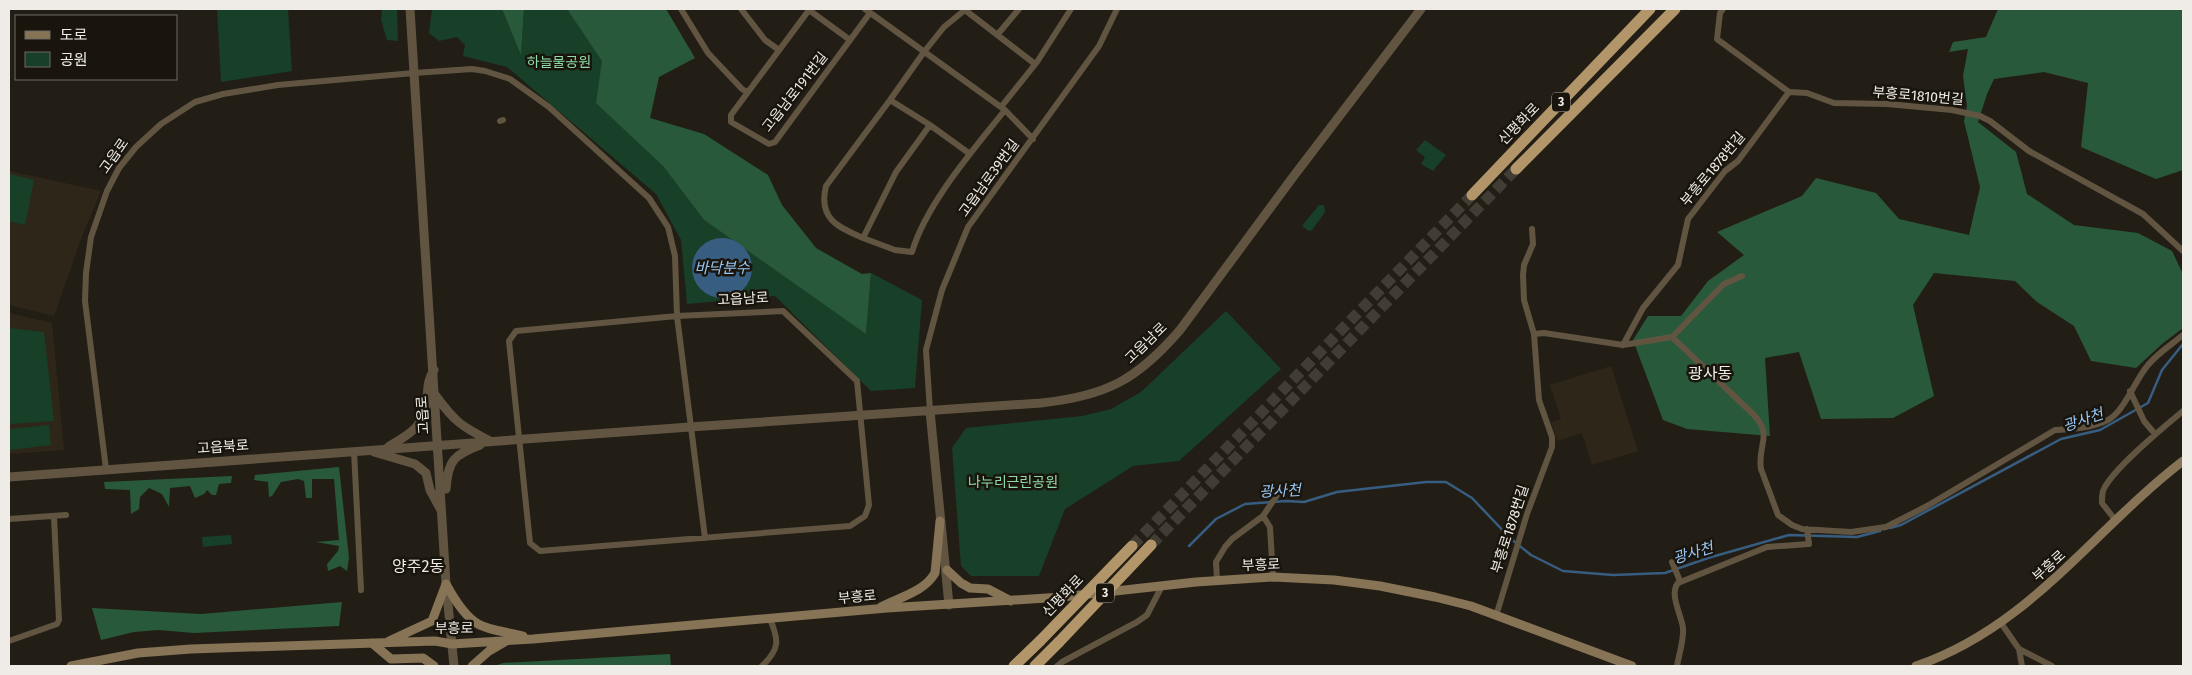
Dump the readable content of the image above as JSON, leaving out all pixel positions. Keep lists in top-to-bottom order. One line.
{"streets":{"highway":["3","신평화로"],"main road":["부흥로"],"street":["고읍남로191번길","부흥로1810번길","고읍로","부흥로1878번길","고읍남로39번길","고읍남로","고읍북로"]},"crossings":[["고읍남로191번길","고읍남로39번길"],["부흥로1810번길","부흥로1878번길"],["고읍로","고읍남로"],["고읍로","고읍북로"],["고읍로","부흥로"],["부흥로1878번길","부흥로"],["고읍남로39번길","고읍남로"]],"districts":["광사동","양주2동"],"water":["바닥분수","광사천"],"parks":["하늘물공원","나누리근린공원"],"legend":["도로","공원"]}
